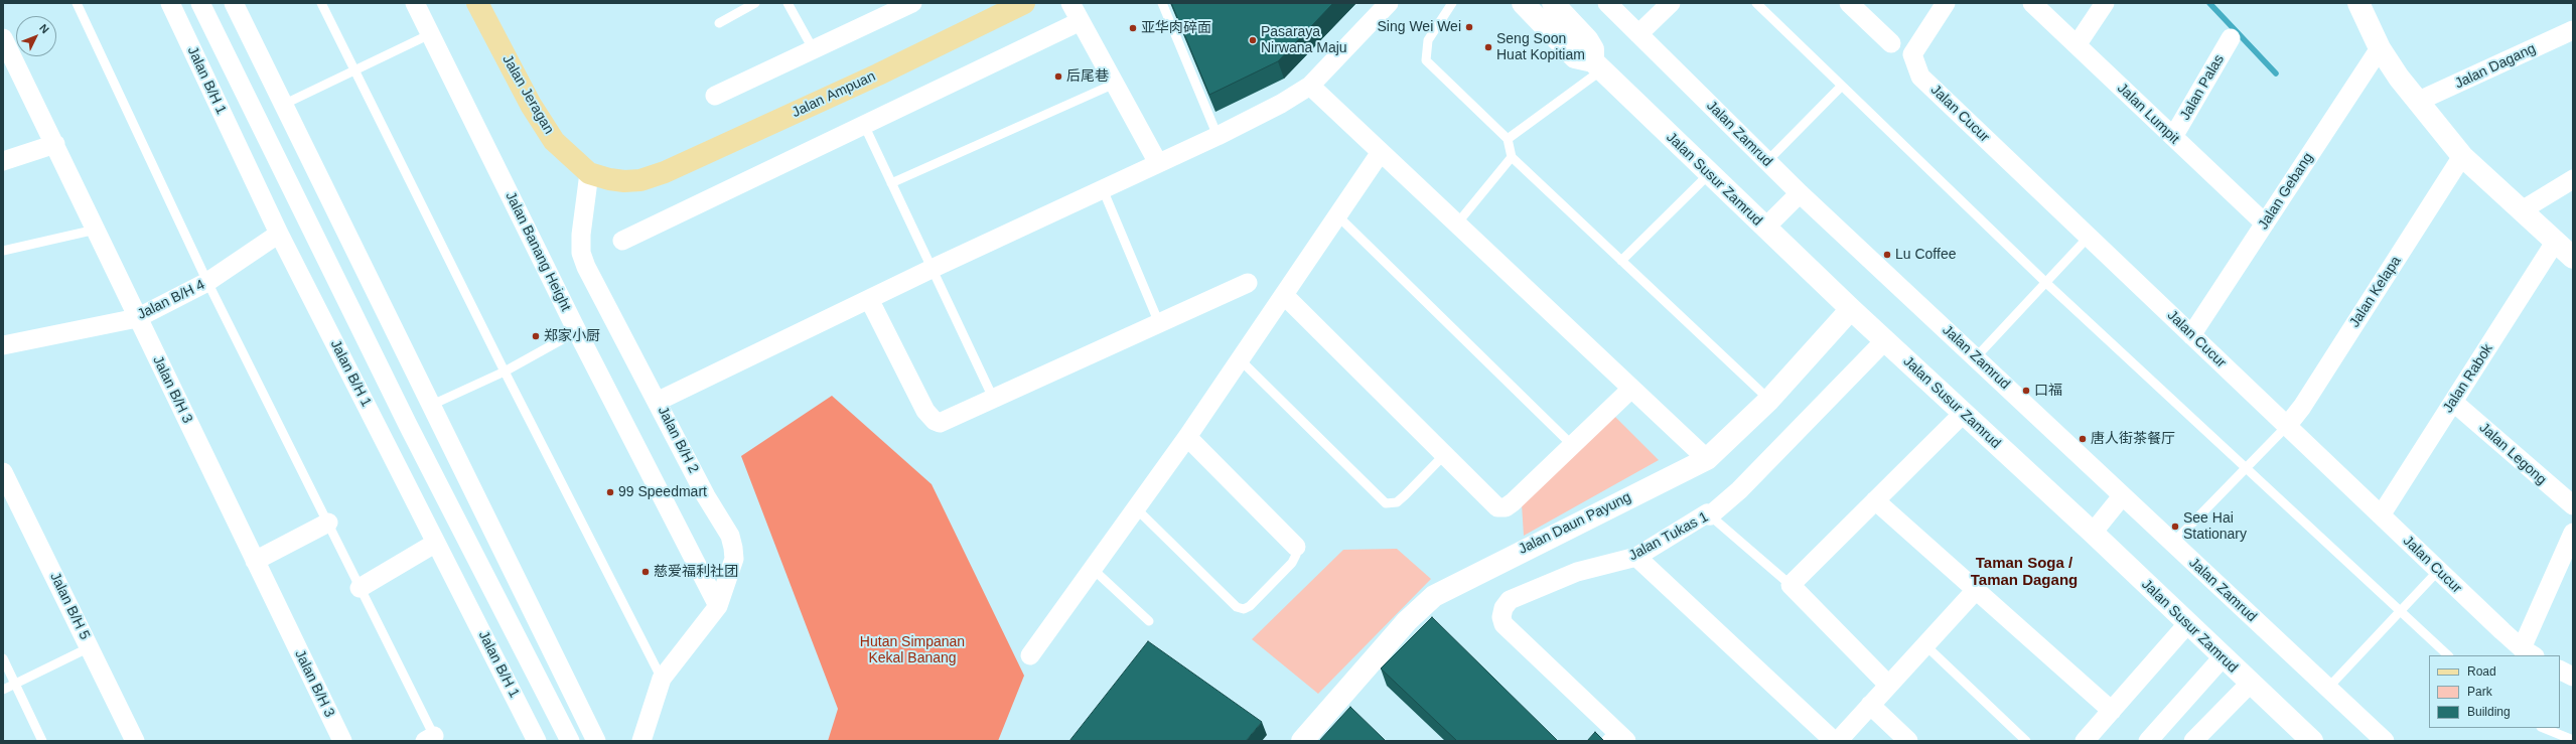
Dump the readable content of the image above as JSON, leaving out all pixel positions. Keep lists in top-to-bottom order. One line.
{"streets":{"main road":["Jalan Jeragan","Jalan Ampuan"],"street":["Jalan Dagang","Jalan B/H 1","Jalan Palas","Jalan Cucur","Jalan Lumpit","Jalan Zamrud","Jalan Susur Zamrud","Jalan Gebang","Jalan Banang Height","Jalan Kelapa","Jalan B/H 4","Jalan Rabok","Jalan B/H 3","Jalan B/H 2","Jalan Legong","Jalan Daun Payung","Jalan Tukas 1","Jalan B/H 5"]},"crossings":[["Jalan B/H 1","Jalan B/H 4"],["Jalan Palas","Jalan Lumpit"],["Jalan Jeragan","Jalan Ampuan"],["Jalan Jeragan","Jalan B/H 2"],["Jalan Cucur","Jalan Gebang"],["Jalan Cucur","Jalan Kelapa"],["Jalan Cucur","Jalan Rabok"],["Jalan Lumpit","Jalan Gebang"],["Jalan Susur Zamrud","Jalan Daun Payung"],["Jalan Susur Zamrud","Jalan Tukas 1"],["Jalan Banang Height","Jalan B/H 2"],["Jalan B/H 4","Jalan B/H 3"],["Jalan Rabok","Jalan Legong"]],"districts":["Taman Soga / Taman Dagang"],"parks":["Hutan Simpanan Kekal Banang"],"places":["Sing Wei Wei","亚华肉碎面","Pasaraya Nirwana Maju","Seng Soon Huat Kopitiam","后尾巷","Lu Coffee","郑家小厨","口福","唐人街茶餐厅","99 Speedmart","See Hai Stationary","慈爱福利社团"],"legend":["Road","Park","Building"],"north":"top right"}
